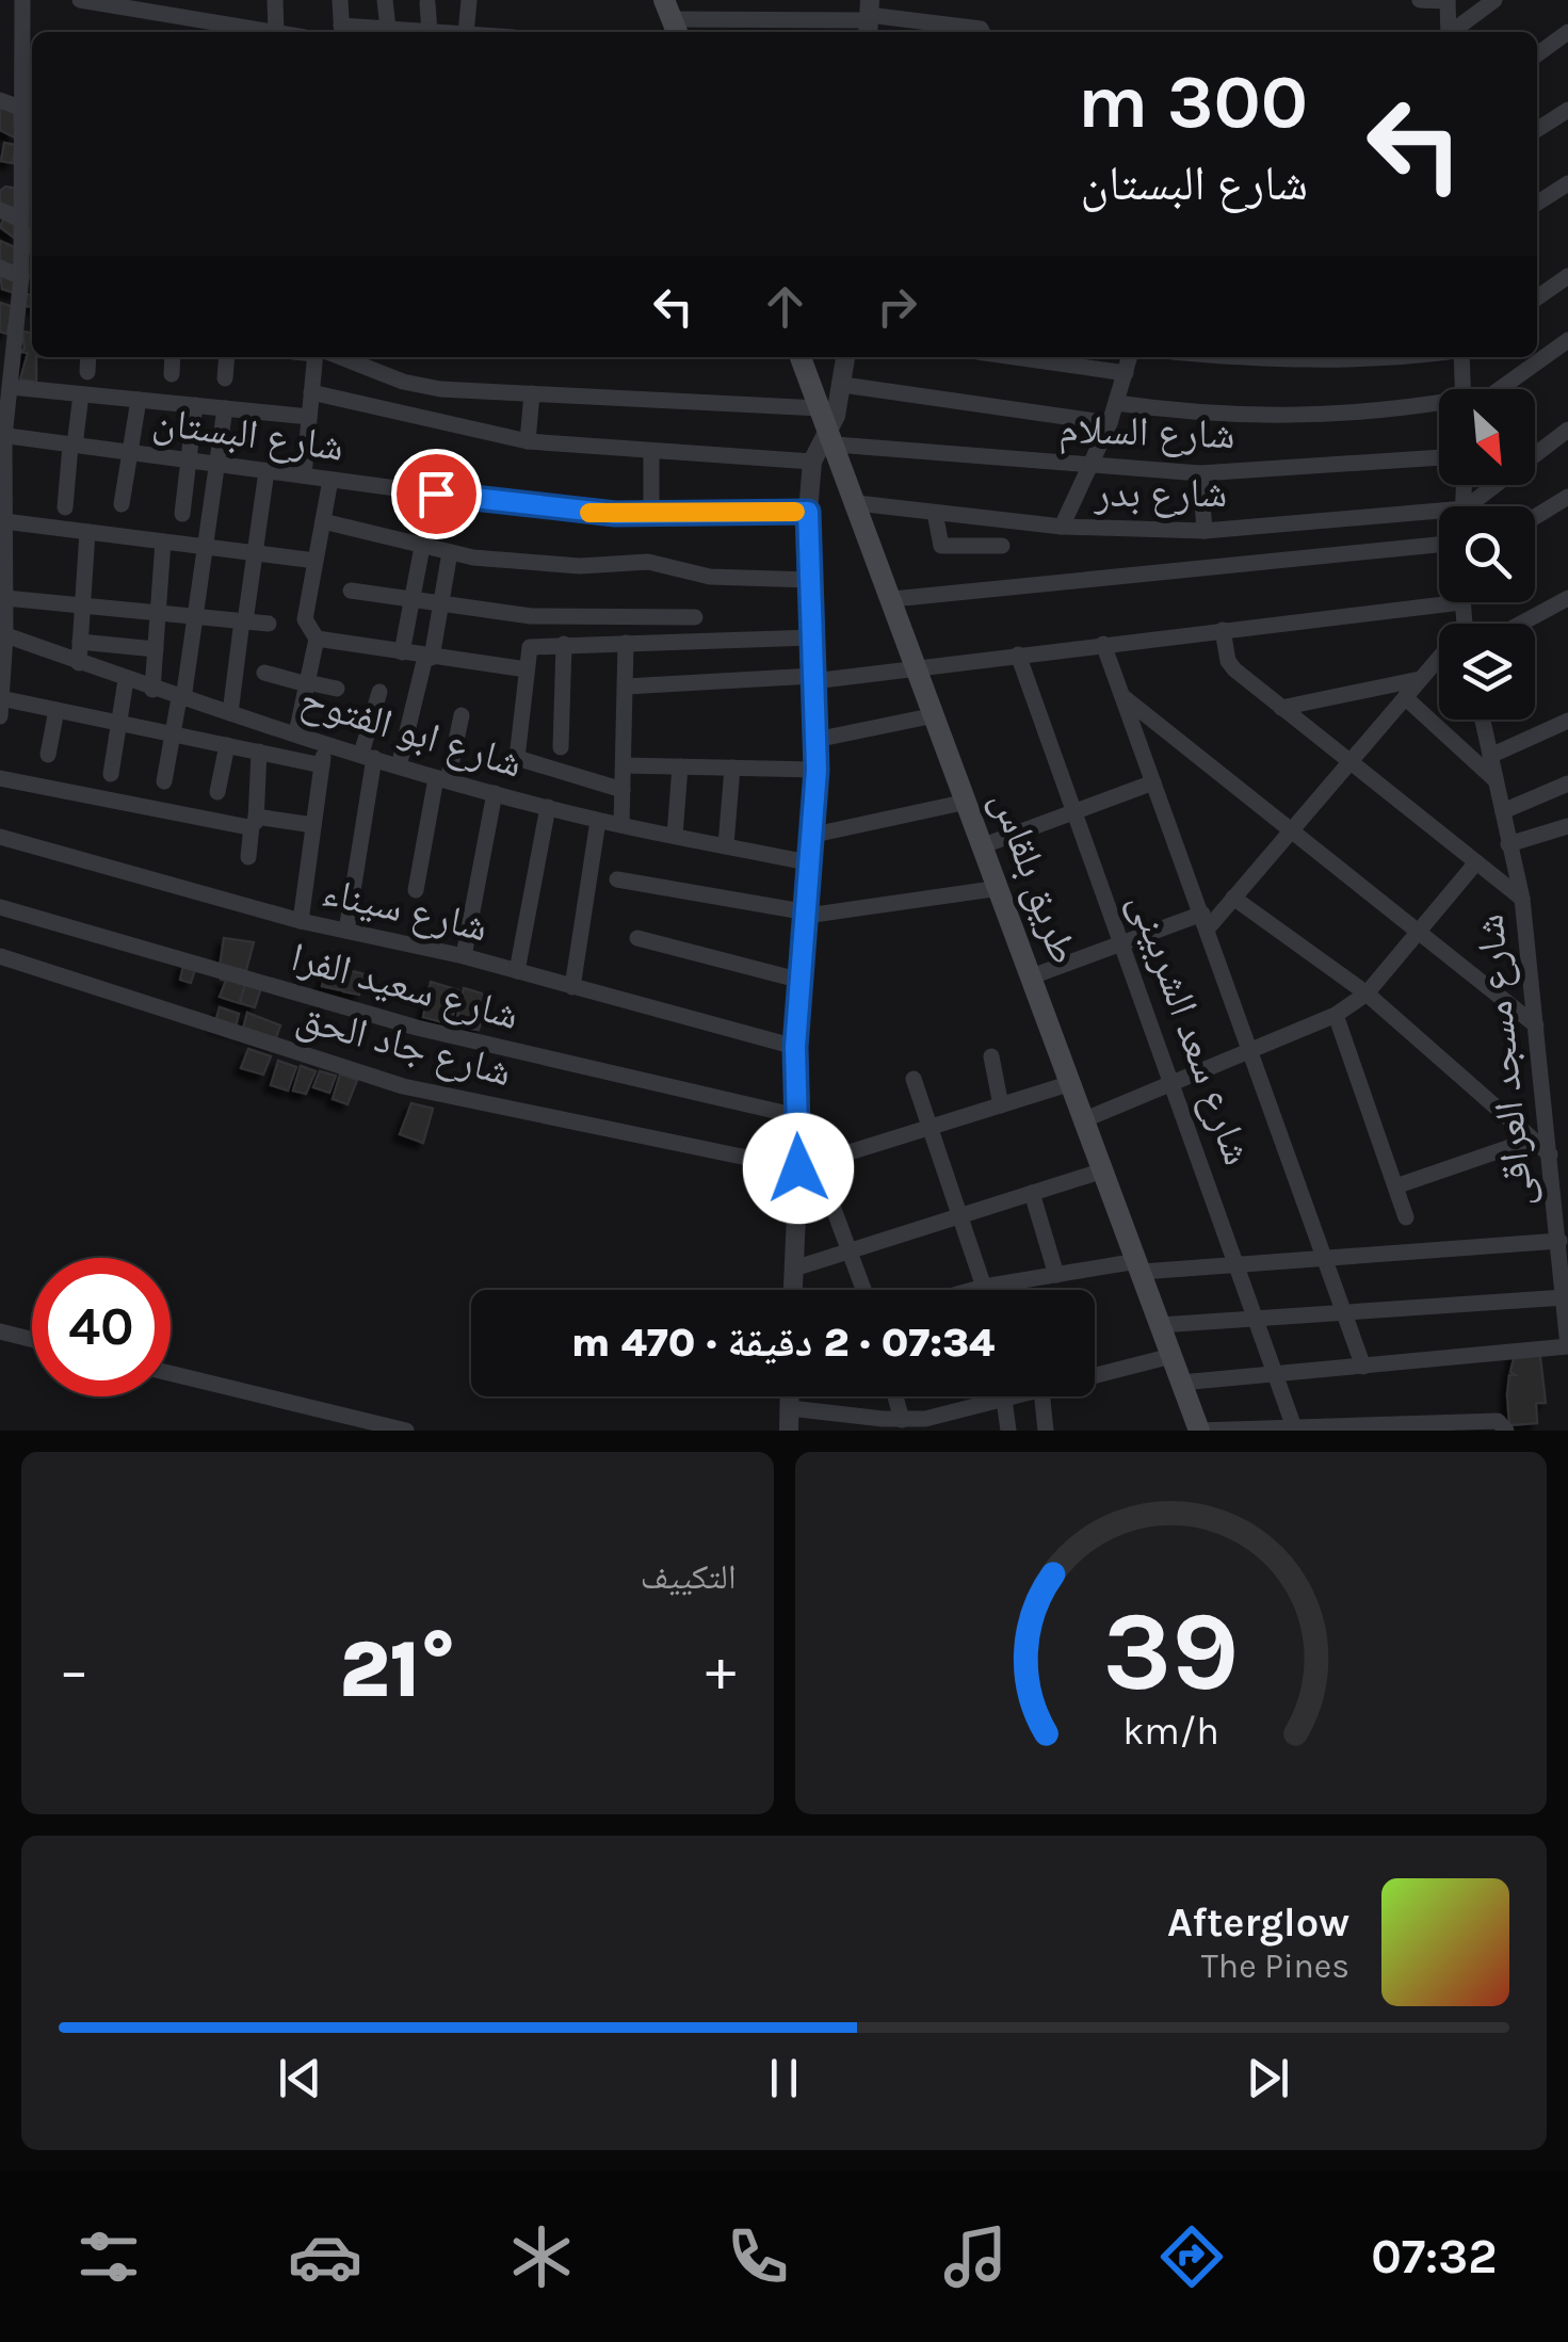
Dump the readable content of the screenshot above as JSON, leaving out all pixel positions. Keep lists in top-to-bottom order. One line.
{"streets":{"main road":["طريق بلقاس"],"street":["شارع السلام","شارع البستان","شارع بدر","شارع ابو الفتوح","شارع سيناء","شارع سعيد الفرا","شارع سعد الشربينى","شارع جاد الحق","شارع مسجد العراقى"]},"crossings":[["شارع السلام","طريق بلقاس"],["شارع بدر","طريق بلقاس"]],"north":"bottom right","page":{"turn":["300 m","شارع البستان"],"limit":"40","trip":"07:34 · 2 دقيقة · 470 m","tile":"التكييف","heat":["−","21°","+"],"song":["Afterglow","The Pines"],"tabs":"07:32","gauge":["39","km/h"]}}
